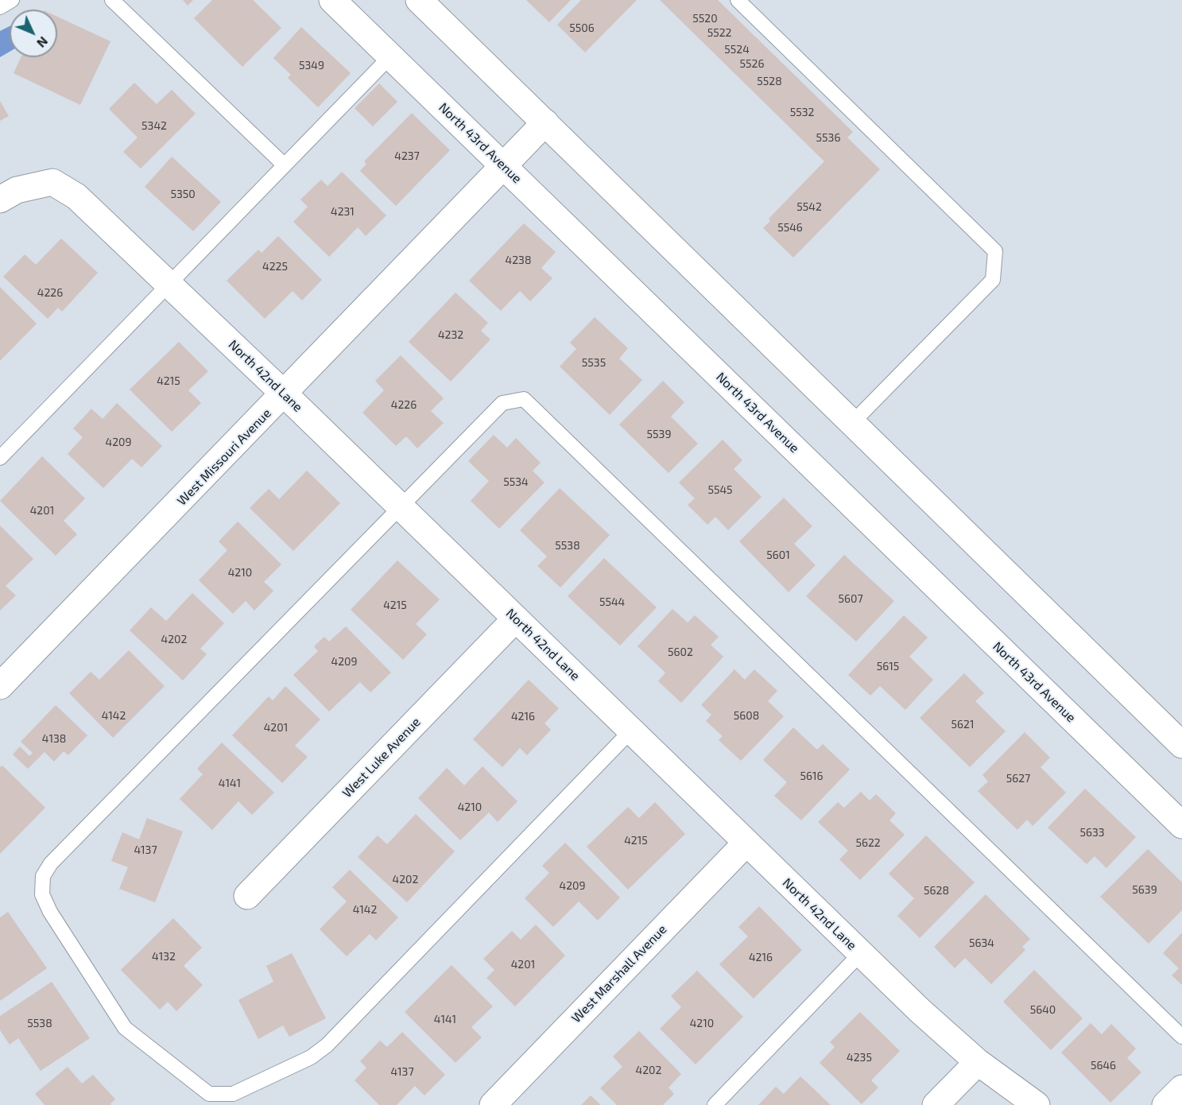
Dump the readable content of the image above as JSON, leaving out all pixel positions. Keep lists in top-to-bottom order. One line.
{"streets":{"street":["North 43rd Avenue","North 42nd Lane","West Missouri Avenue","West Luke Avenue","West Marshall Avenue"]},"crossings":[["North 43rd Avenue","West Missouri Avenue"],["North 42nd Lane","West Missouri Avenue"],["North 42nd Lane","West Luke Avenue"],["North 42nd Lane","West Marshall Avenue"]],"house_numbers":["5520","5506","5522","5524","5526","5349","5528","5532","5342","5536","4237","5350","5542","4231","5546","4238","4225","4226","4232","5535","4215","4226","5539","4209","5534","5545","4201","5538","5601","4210","5607","5544","4215","4202","5602","4209","5615","4142","5608","4216","5621","4201","4138","5616","5627","4141","4210","5633","4215","5622","4137","4202","4209","5639","5628","4142","5634","4132","4216","4201","5640","4141","5538","4210","4235","5646","4202","4137"],"north":"bottom right"}
